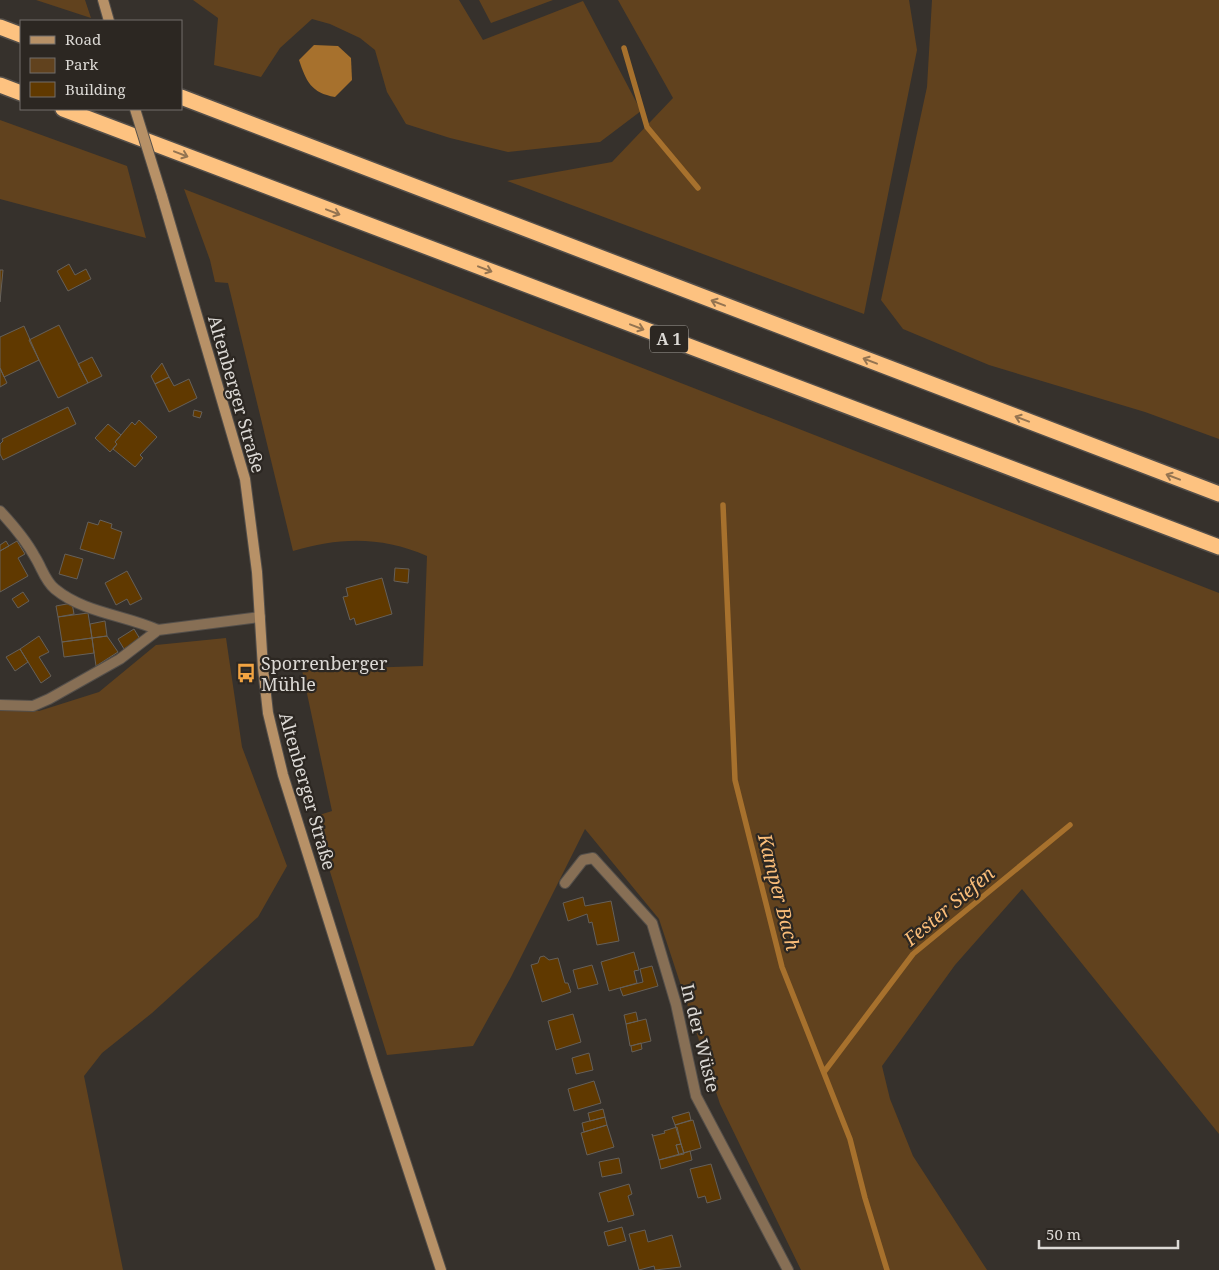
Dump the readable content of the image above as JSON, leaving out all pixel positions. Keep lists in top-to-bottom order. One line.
{"streets":{"highway":["A 1"],"main road":["Altenberger Straße"],"street":["In der Wüste"]},"water":["Kamper Bach","Fester Siefen"],"places":{"bus stop":["Sporrenberger Mühle"]},"legend":["Road","Park","Building"],"scale_bar":"50 m"}
